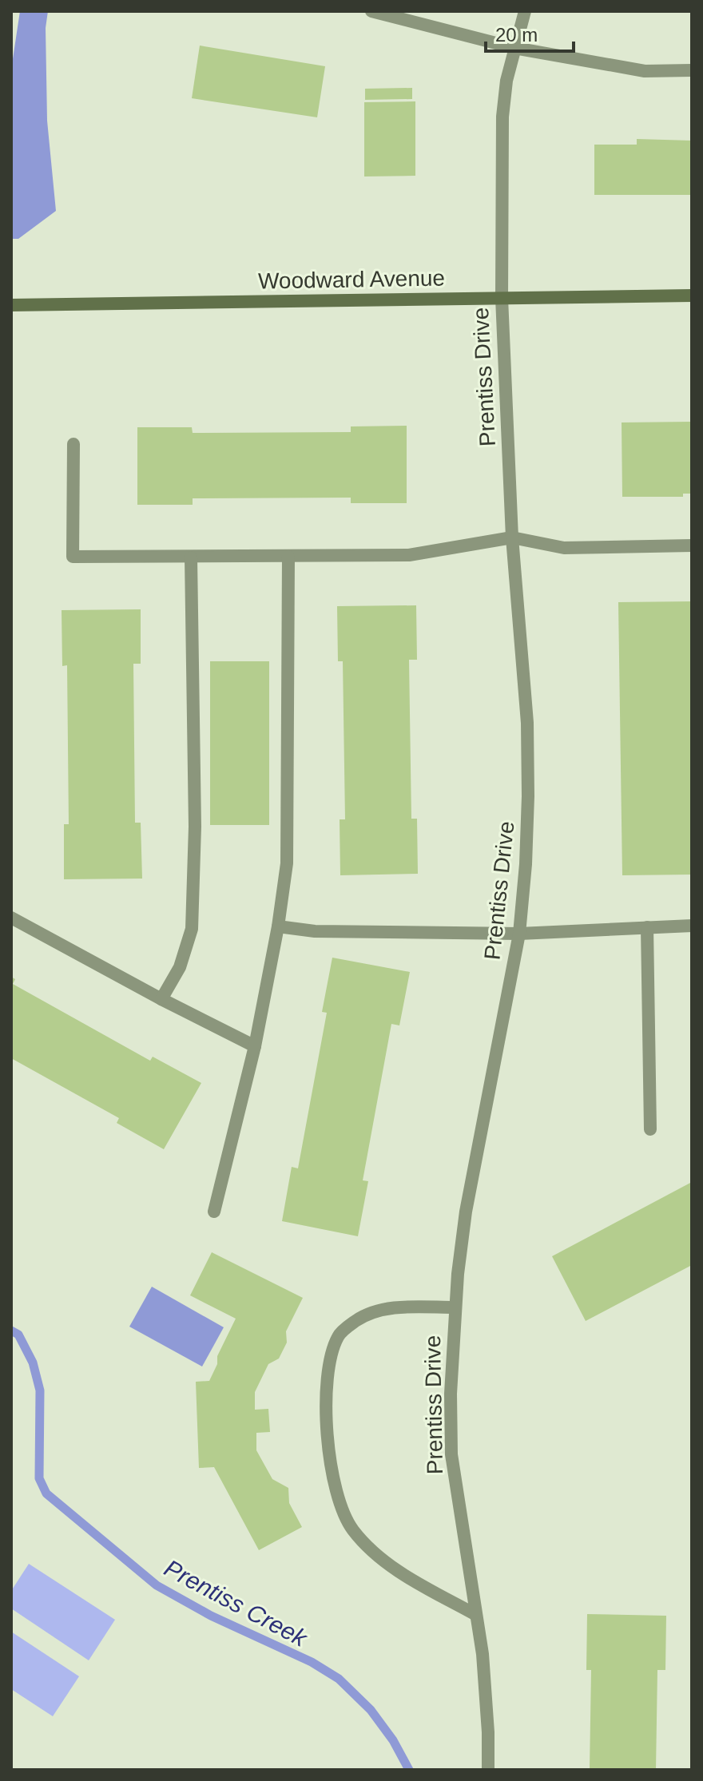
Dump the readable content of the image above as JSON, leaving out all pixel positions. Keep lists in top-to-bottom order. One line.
{"streets":{"main road":["Woodward Avenue"],"street":["Prentiss Drive"]},"crossings":[["Woodward Avenue","Prentiss Drive"]],"water":["Prentiss Creek"],"scale_bar":"20 m"}
